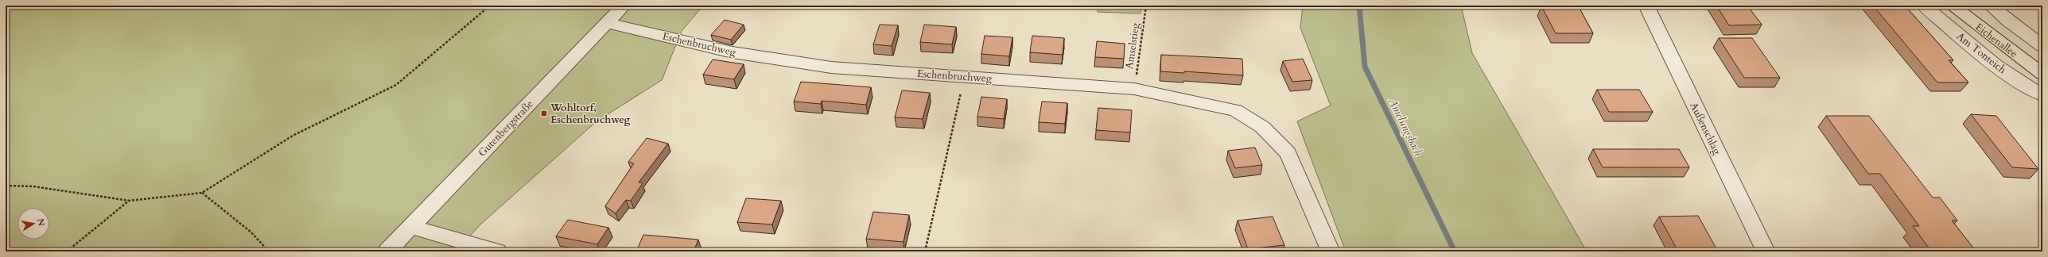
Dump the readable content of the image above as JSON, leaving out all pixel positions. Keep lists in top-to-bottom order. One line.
{"streets":{"street":["Eichenallee","Eschenbruchweg","Am Tonteich","Gutenbergstraße","Außenschlag"],"path":["Amselstieg"]},"crossings":[["Eschenbruchweg","Amselstieg"],["Eschenbruchweg","Gutenbergstraße"]],"water":["Amelungsbach"],"places":{"transit":["Wohltorf, Eschenbruchweg"]},"north":"right"}
